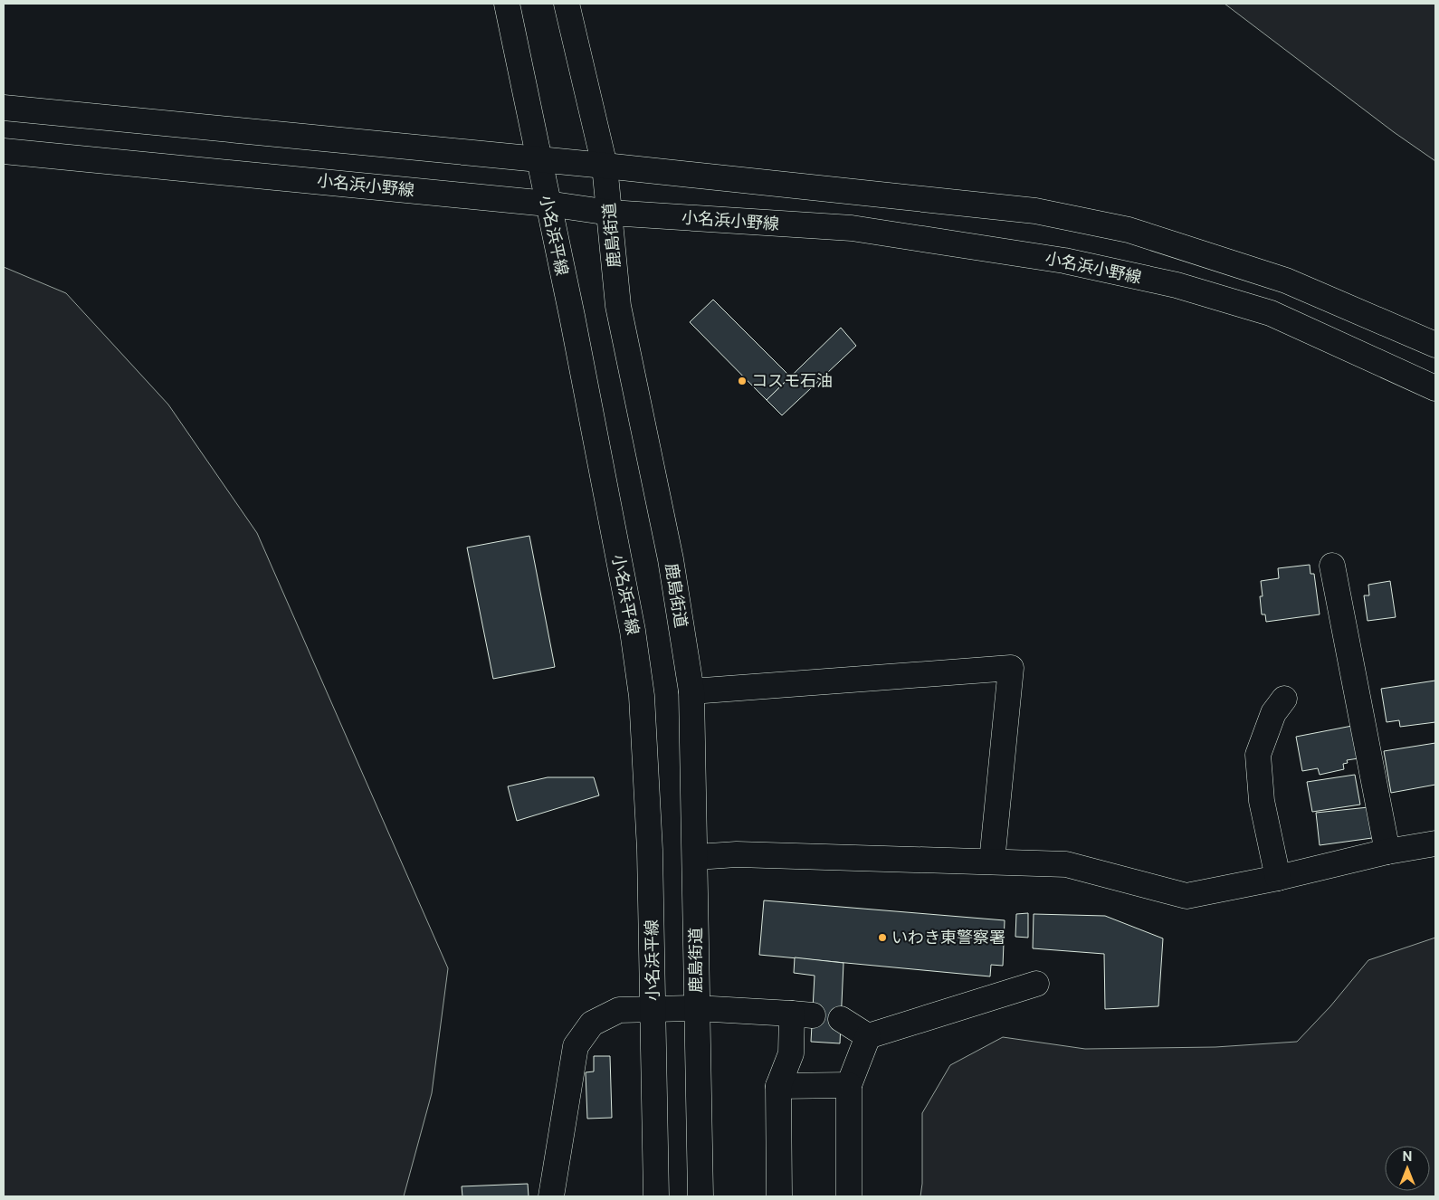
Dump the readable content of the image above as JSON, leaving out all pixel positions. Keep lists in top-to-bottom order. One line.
{"streets":{"main road":["小名浜小野線","小名浜平線","鹿島街道"]},"crossings":[["小名浜小野線","小名浜平線"],["小名浜小野線","鹿島街道"]],"places":["コスモ石油","いわき東警察署"],"north":"top"}
